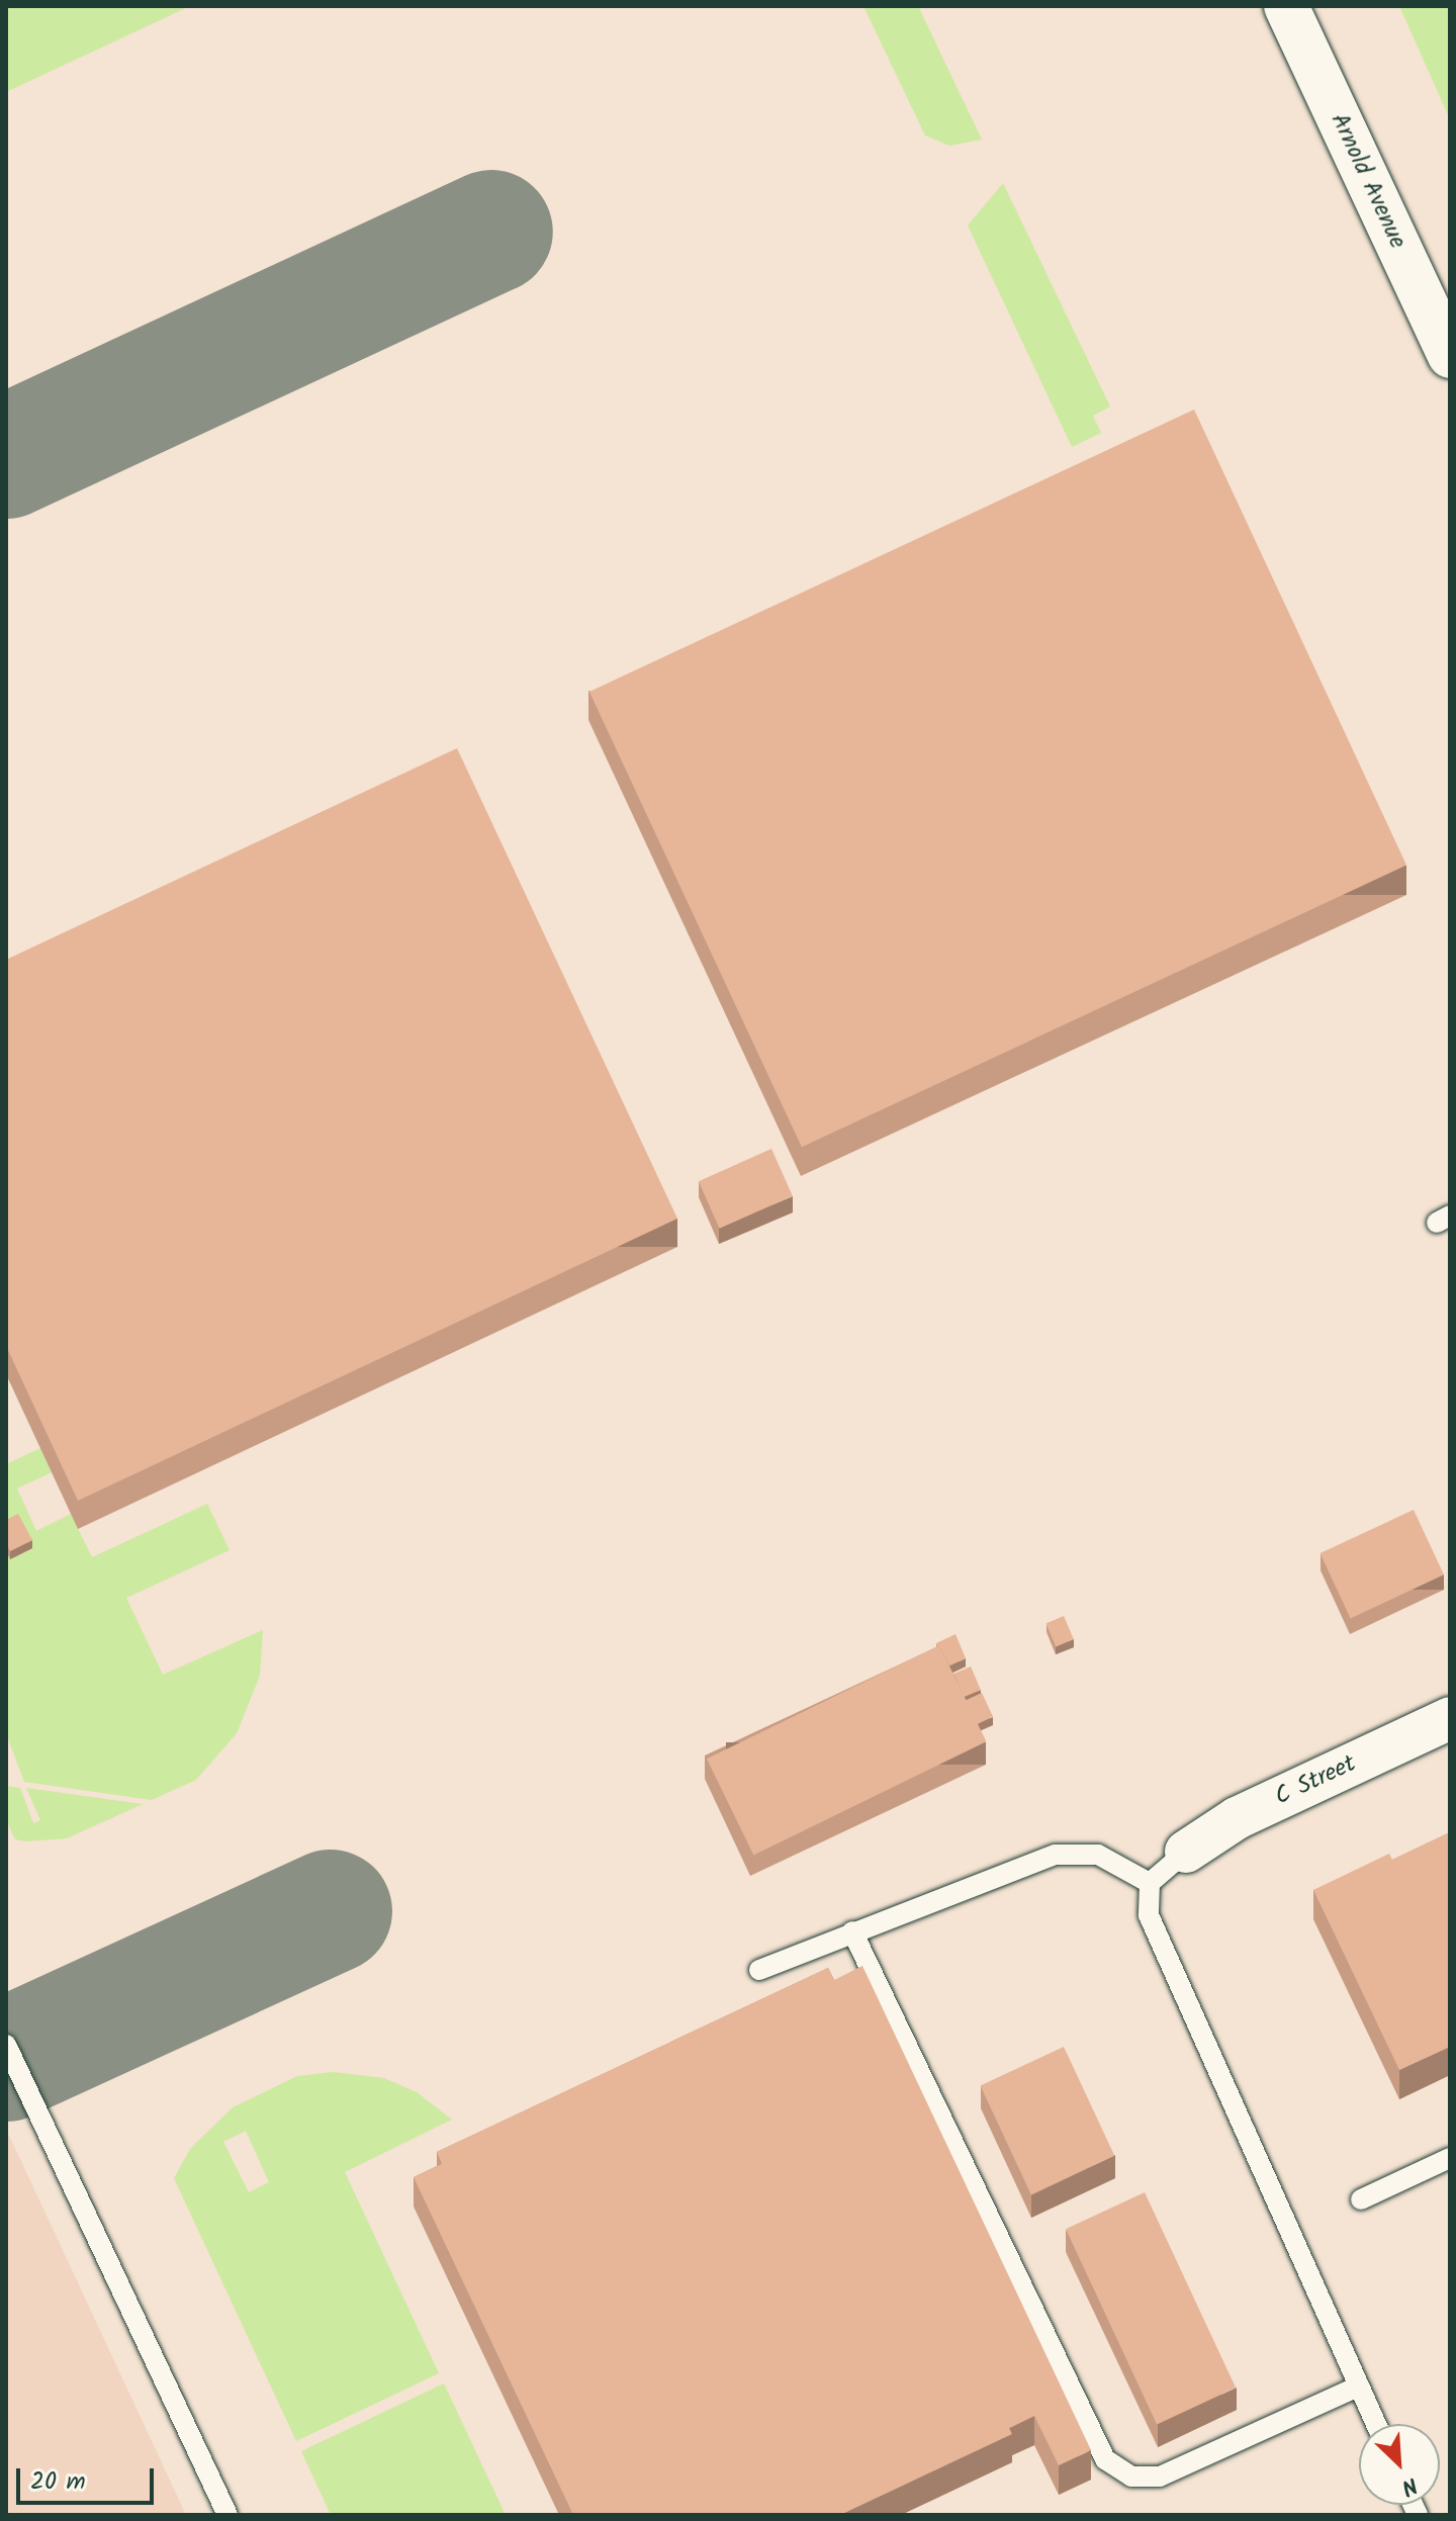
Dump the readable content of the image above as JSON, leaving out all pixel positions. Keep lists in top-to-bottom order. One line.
{"streets":{"street":["Arnold Avenue","C Street"]},"scale_bar":"20 m","north":"bottom right"}
